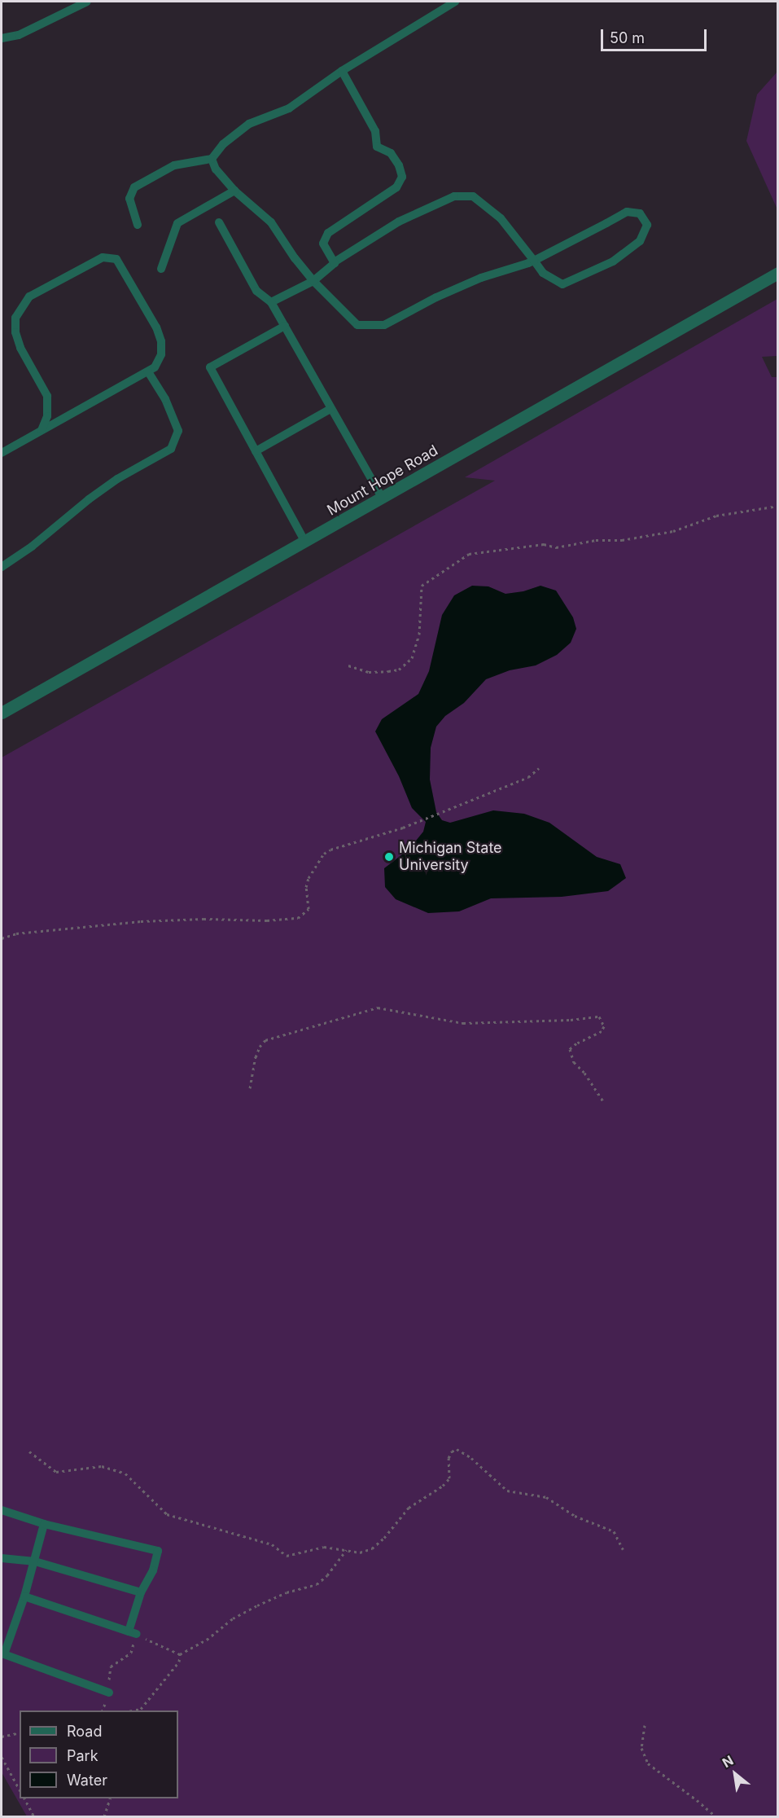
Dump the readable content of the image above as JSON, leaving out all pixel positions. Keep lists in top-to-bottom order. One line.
{"streets":{"street":["Mount Hope Road"]},"places":["Michigan State University"],"legend":["Road","Park","Water"],"scale_bar":"50 m","north":"top left"}
